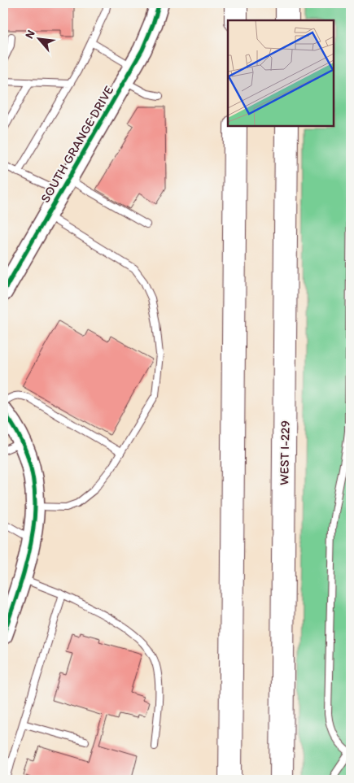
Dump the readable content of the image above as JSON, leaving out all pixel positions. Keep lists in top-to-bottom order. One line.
{"streets":{"highway":["WEST I-229"],"street":["SOUTH GRANGE DRIVE"]},"north":"top left"}
